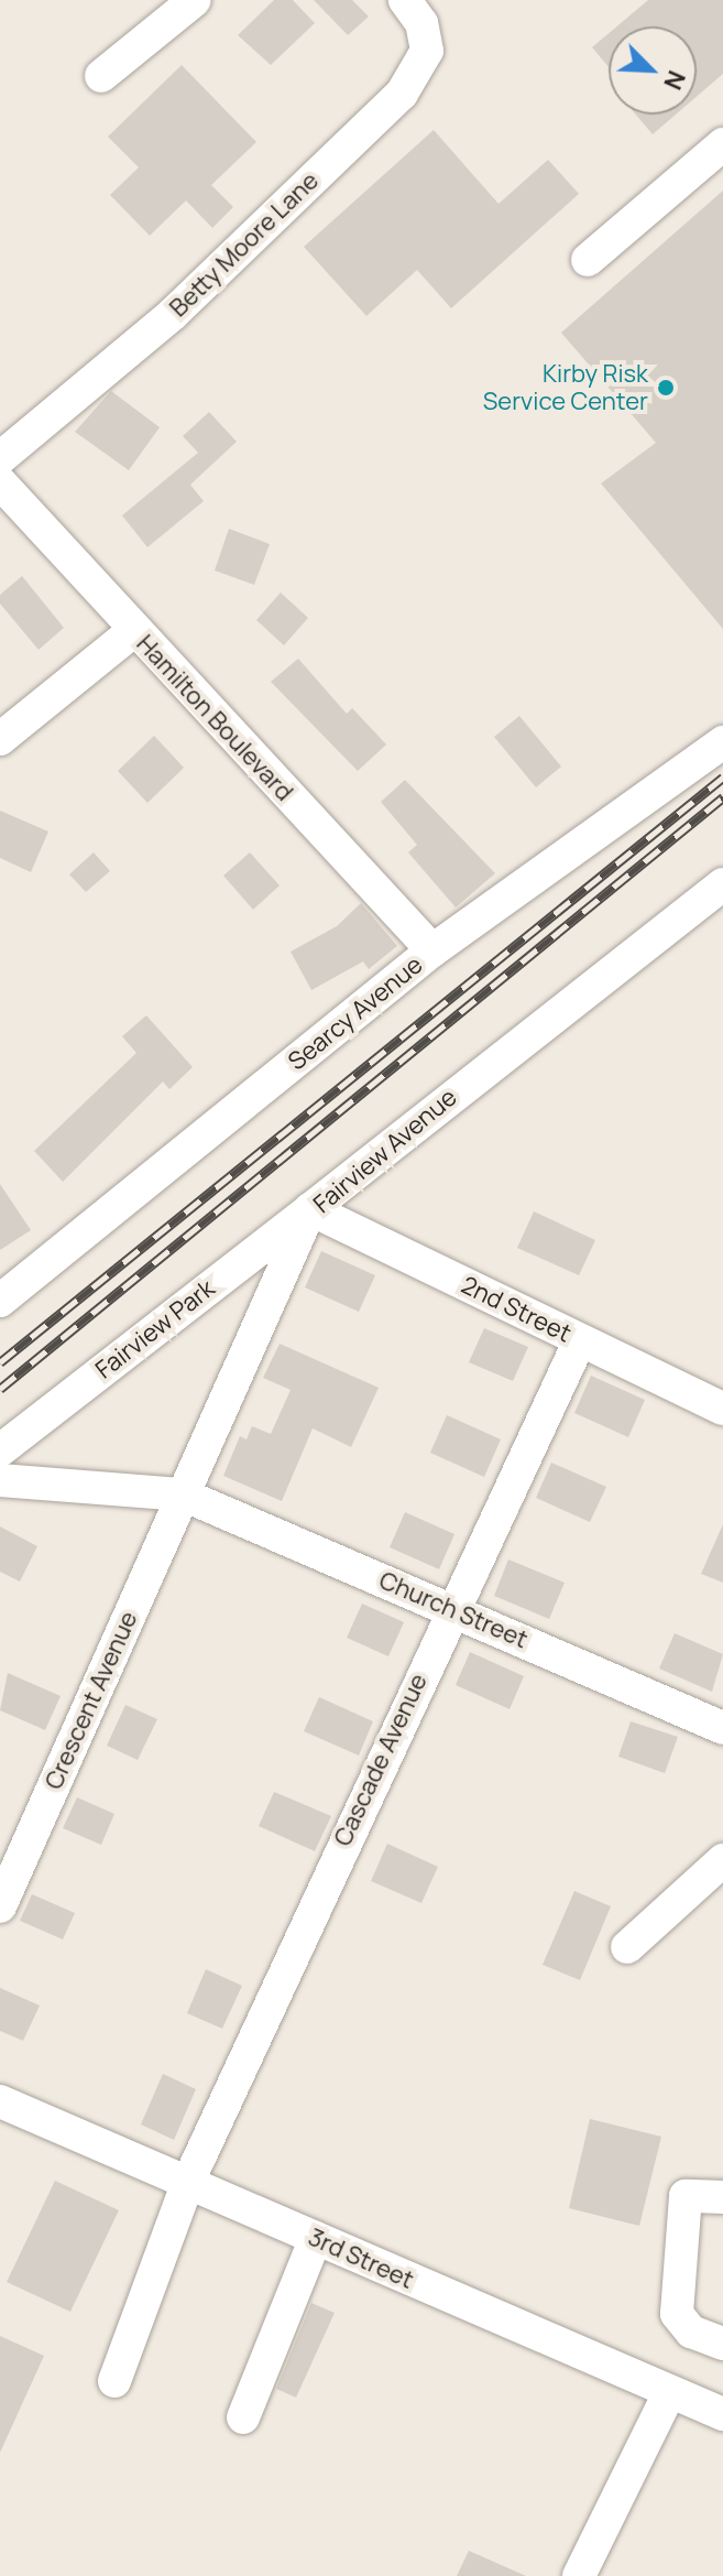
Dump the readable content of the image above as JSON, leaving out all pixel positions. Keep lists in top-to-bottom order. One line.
{"streets":{"street":["Betty Moore Lane","Hamilton Boulevard","Searcy Avenue","Fairview Avenue","2nd Street","Fairview Park","Church Street","Crescent Avenue","Cascade Avenue","3rd Street"]},"crossings":[["Hamilton Boulevard","Searcy Avenue"],["Fairview Avenue","2nd Street"],["Fairview Avenue","Fairview Park"],["Fairview Avenue","Church Street"],["Fairview Avenue","Crescent Avenue"],["2nd Street","Fairview Park"],["2nd Street","Cascade Avenue"],["Church Street","Crescent Avenue"],["Church Street","Cascade Avenue"],["Cascade Avenue","3rd Street"]],"places":["Kirby Risk Service Center"],"north":"bottom right"}
